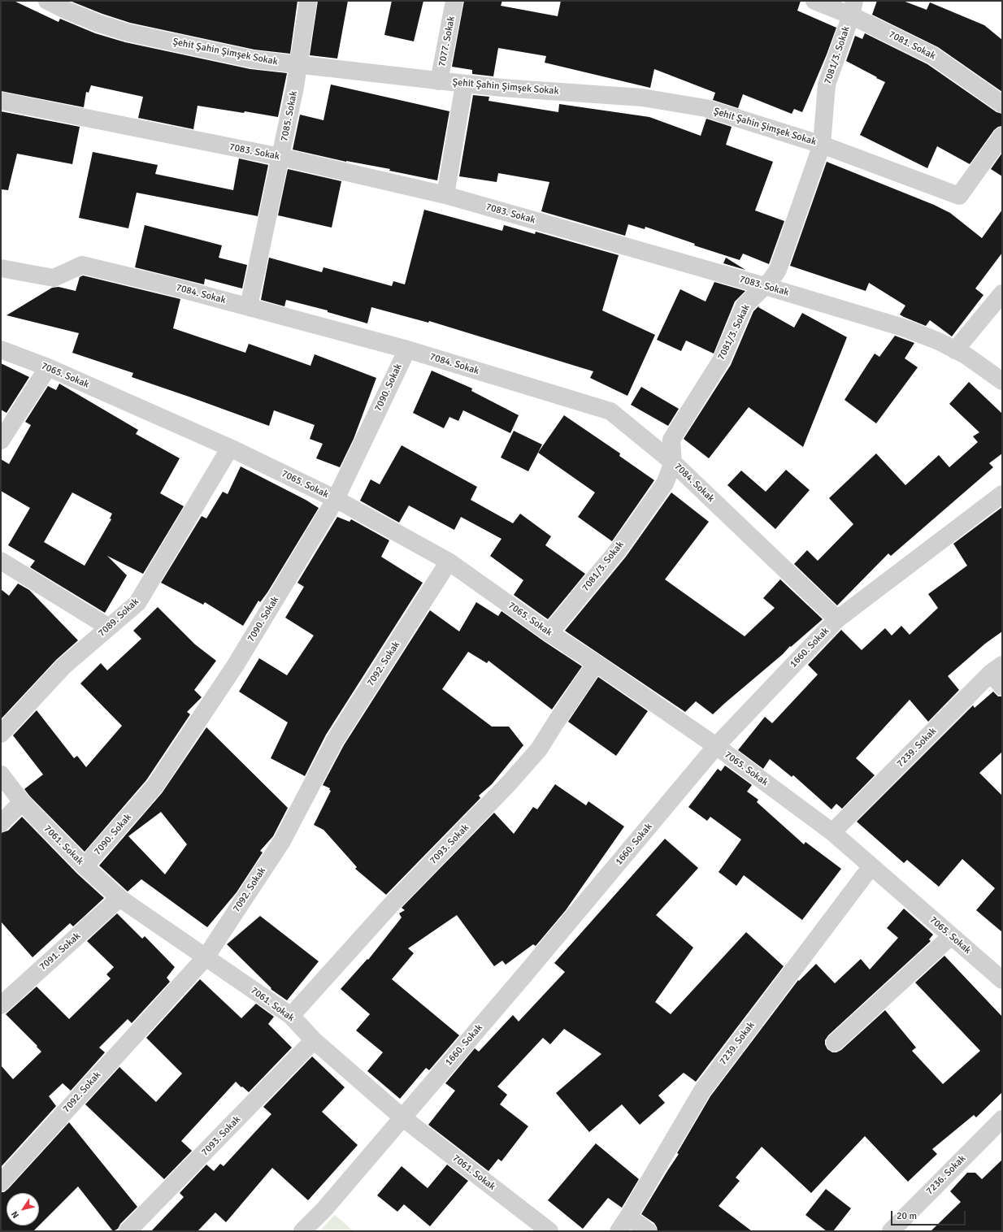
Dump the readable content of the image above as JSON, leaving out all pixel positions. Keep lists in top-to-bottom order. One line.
{"streets":{"street":["7077. Sokak","7081. Sokak","Şehit Şahin Şimşek Sokak","7081/3. Sokak","7085. Sokak","7083. Sokak","7084. Sokak","7065. Sokak","7090. Sokak","7089. Sokak","1660. Sokak","7092. Sokak","7239. Sokak","7093. Sokak","7061. Sokak","7091. Sokak","7236. Sokak"]},"crossings":[["7077. Sokak","Şehit Şahin Şimşek Sokak"],["7081. Sokak","7081/3. Sokak"],["Şehit Şahin Şimşek Sokak","7081/3. Sokak"],["Şehit Şahin Şimşek Sokak","7085. Sokak"],["7081/3. Sokak","7083. Sokak"],["7081/3. Sokak","7084. Sokak"],["7081/3. Sokak","7065. Sokak"],["7085. Sokak","7083. Sokak"],["7085. Sokak","7084. Sokak"],["7084. Sokak","7090. Sokak"],["7084. Sokak","1660. Sokak"],["7065. Sokak","7090. Sokak"],["7065. Sokak","7089. Sokak"],["7065. Sokak","1660. Sokak"],["7065. Sokak","7092. Sokak"],["7065. Sokak","7239. Sokak"],["7065. Sokak","7093. Sokak"],["7090. Sokak","7061. Sokak"],["1660. Sokak","7061. Sokak"],["7092. Sokak","7061. Sokak"],["7093. Sokak","7061. Sokak"],["7061. Sokak","7091. Sokak"]],"scale_bar":"20 m","north":"bottom left"}
